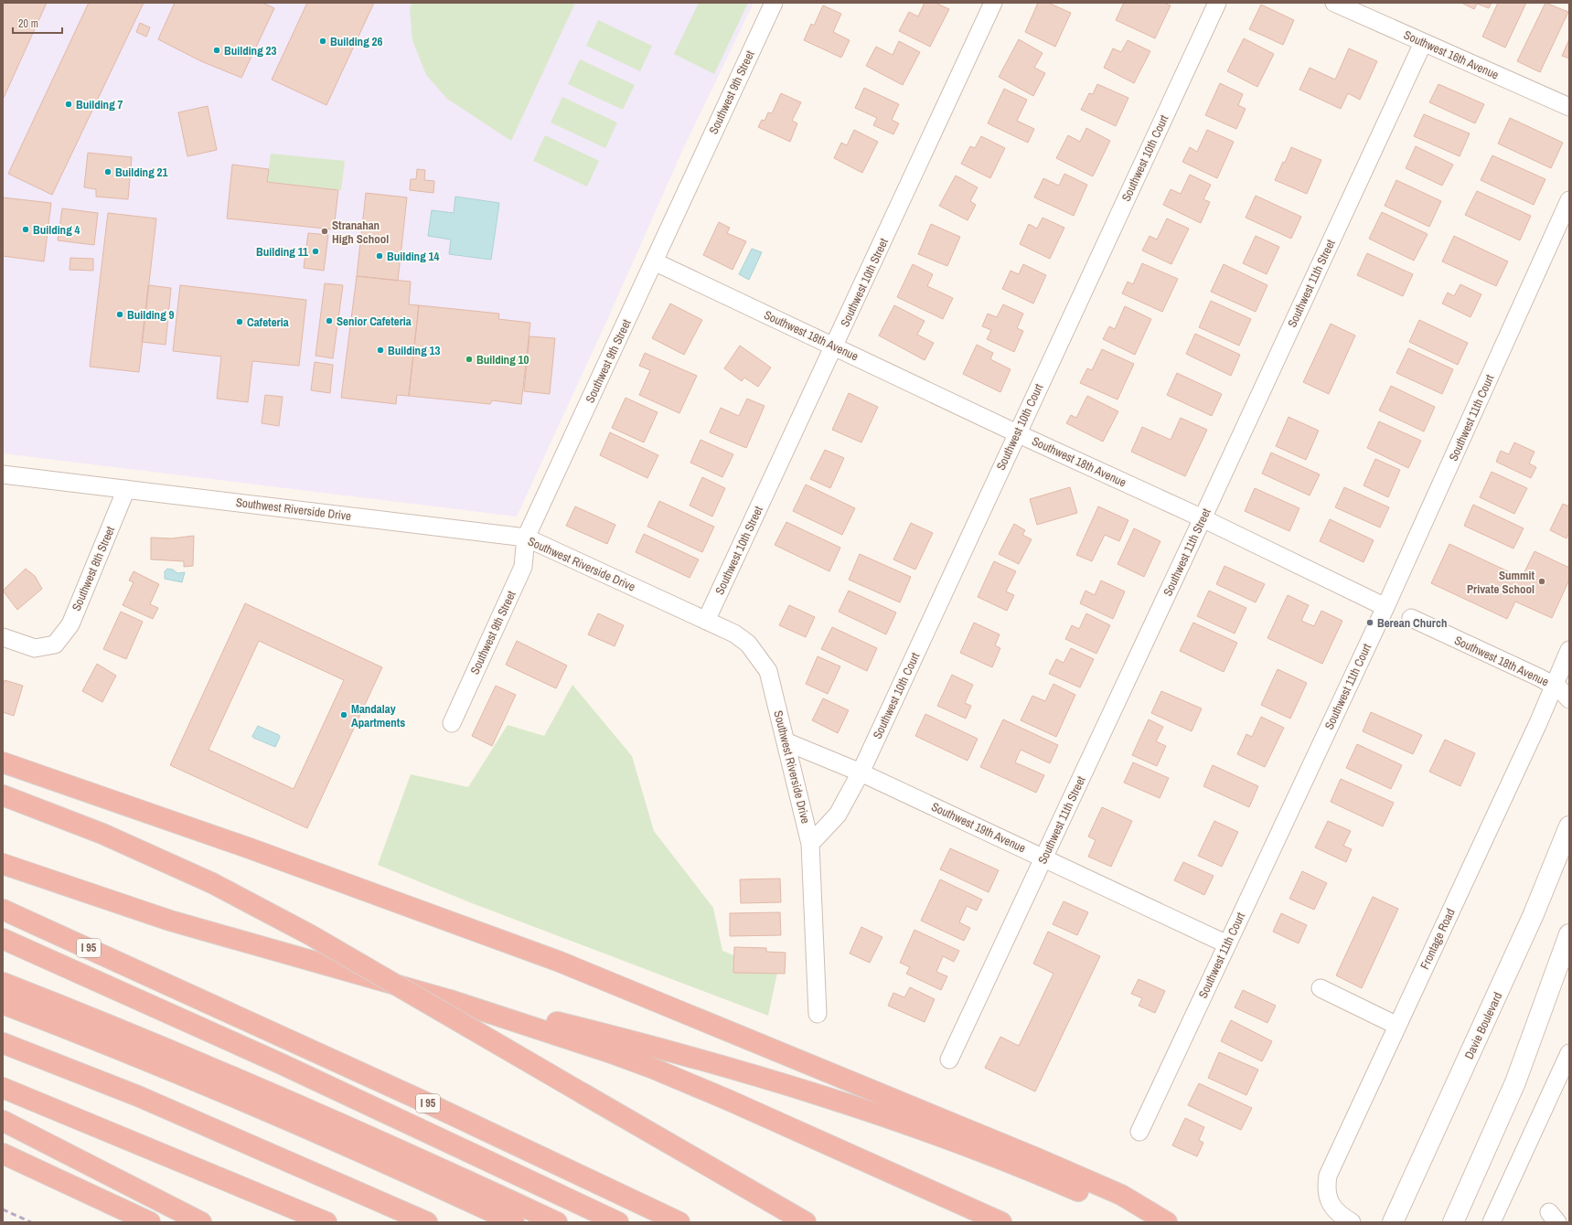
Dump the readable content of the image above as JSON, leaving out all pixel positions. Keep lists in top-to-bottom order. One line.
{"streets":{"highway":["I 95"],"main road":["Davie Boulevard"],"street":["Southwest 16th Avenue","Southwest 9th Street","Southwest 10th Court","Southwest 10th Street","Southwest 11th Street","Southwest 18th Avenue","Southwest 11th Court","Southwest Riverside Drive","Southwest 8th Street","Southwest 19th Avenue","Frontage Road"]},"crossings":[["Southwest 16th Avenue","Southwest 11th Street"],["Southwest 9th Street","Southwest 18th Avenue"],["Southwest 9th Street","Southwest Riverside Drive"],["Southwest 10th Court","Southwest 18th Avenue"],["Southwest 10th Court","Southwest Riverside Drive"],["Southwest 10th Court","Southwest 19th Avenue"],["Southwest 10th Street","Southwest 18th Avenue"],["Southwest 10th Street","Southwest Riverside Drive"],["Southwest 11th Street","Southwest 18th Avenue"],["Southwest 11th Street","Southwest 19th Avenue"],["Southwest 18th Avenue","Southwest 11th Court"],["Southwest 18th Avenue","Frontage Road"],["Southwest 11th Court","Southwest 19th Avenue"],["Southwest Riverside Drive","Southwest 8th Street"],["Southwest Riverside Drive","Southwest 19th Avenue"]],"places":["Building 26","Building 23","Building 7","Building 21","Building 4","Stranahan High School","Building 11","Building 14","Building 9","Senior Cafeteria","Cafeteria","Building 13","Building 10","Summit Private School","Berean Church","Mandalay Apartments"],"scale_bar":"20 m"}
